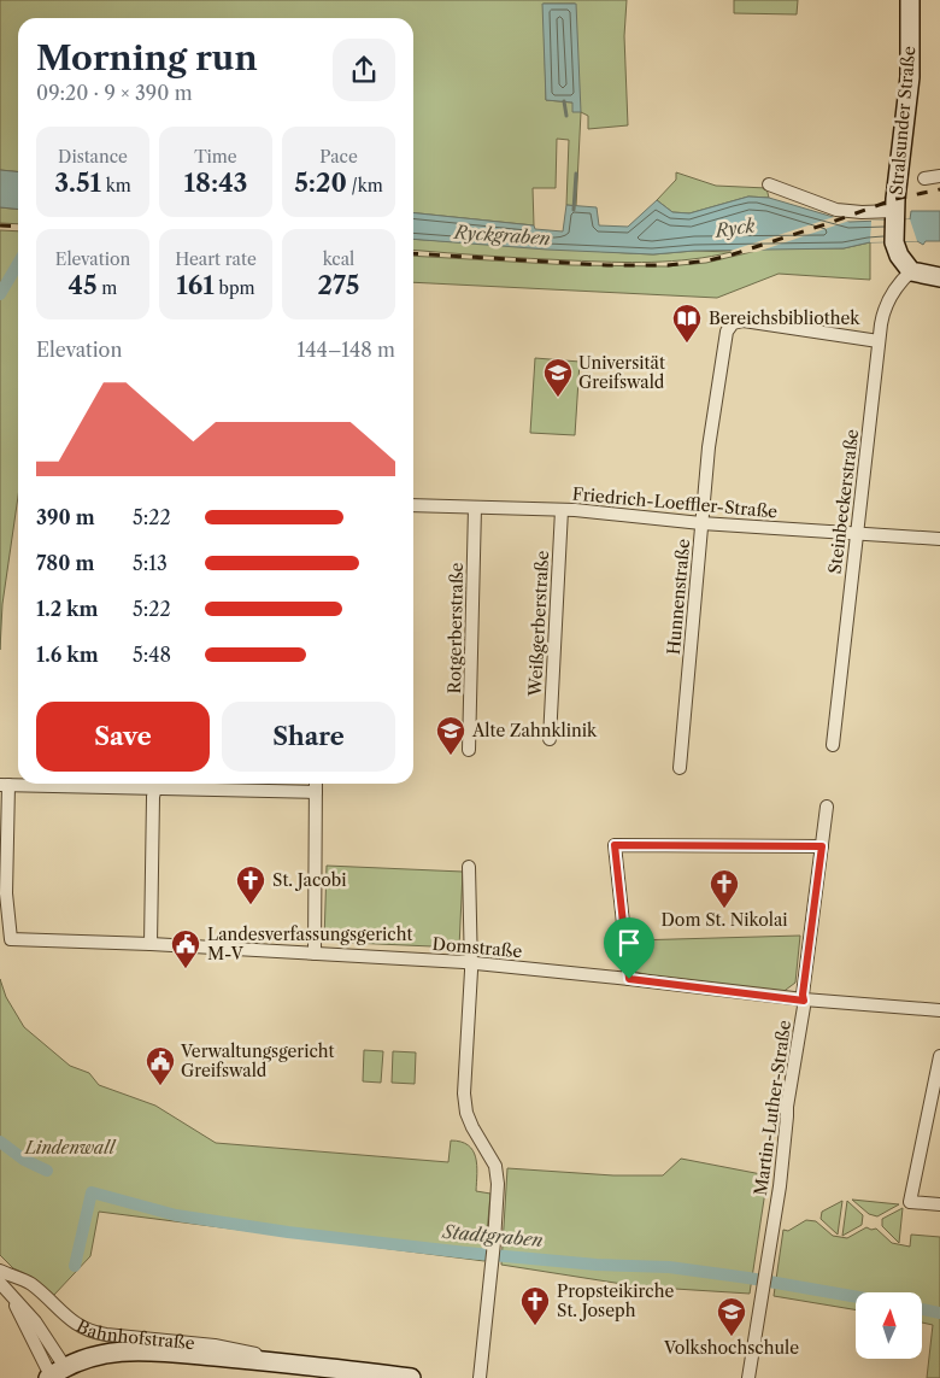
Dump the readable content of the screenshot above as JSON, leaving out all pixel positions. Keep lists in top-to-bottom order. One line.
{"streets":{"main road":["Stralsunder Straße","Bahnhofstraße"],"street":["Steinbeckerstraße","Friedrich-Loeffler-Straße","Hunnenstraße","Weißgerberstraße","Rotgerberstraße","Domstraße","Martin-Luther-Straße"]},"crossings":[["Stralsunder Straße","Steinbeckerstraße"],["Steinbeckerstraße","Friedrich-Loeffler-Straße"],["Steinbeckerstraße","Hunnenstraße"],["Friedrich-Loeffler-Straße","Hunnenstraße"],["Friedrich-Loeffler-Straße","Weißgerberstraße"],["Friedrich-Loeffler-Straße","Rotgerberstraße"],["Domstraße","Martin-Luther-Straße"]],"water":["Ryck","Ryckgraben","Stadtgraben"],"parks":["Lindenwall"],"places":{"library":["Bereichsbibliothek"],"school or university":["Universität Greifswald","Alte Zahnklinik","Volkshochschule"],"church":["St. Jacobi","Dom St. Nikolai","Propsteikirche St. Joseph"],"public building":["Landesverfassungsgericht M-V","Verwaltungsgericht Greifswald"]},"north":"top","page":{"heading":["Morning run","09:20 · 9 × 390 m"],"stats":[["Distance","3.51 km"],["Time","18:43"],["Pace","5:20 /km"],["Elevation","45 m"],["Heart rate","161 bpm"],["kcal","275"]],"chart":["Elevation","144–148 m"],"list":[{"name":"390 m","note":"5:22"},{"name":"780 m","note":"5:13"},{"name":"1.2 km","note":"5:22"},{"name":"1.6 km","note":"5:48"}],"buttons":["Save","Share"]}}
